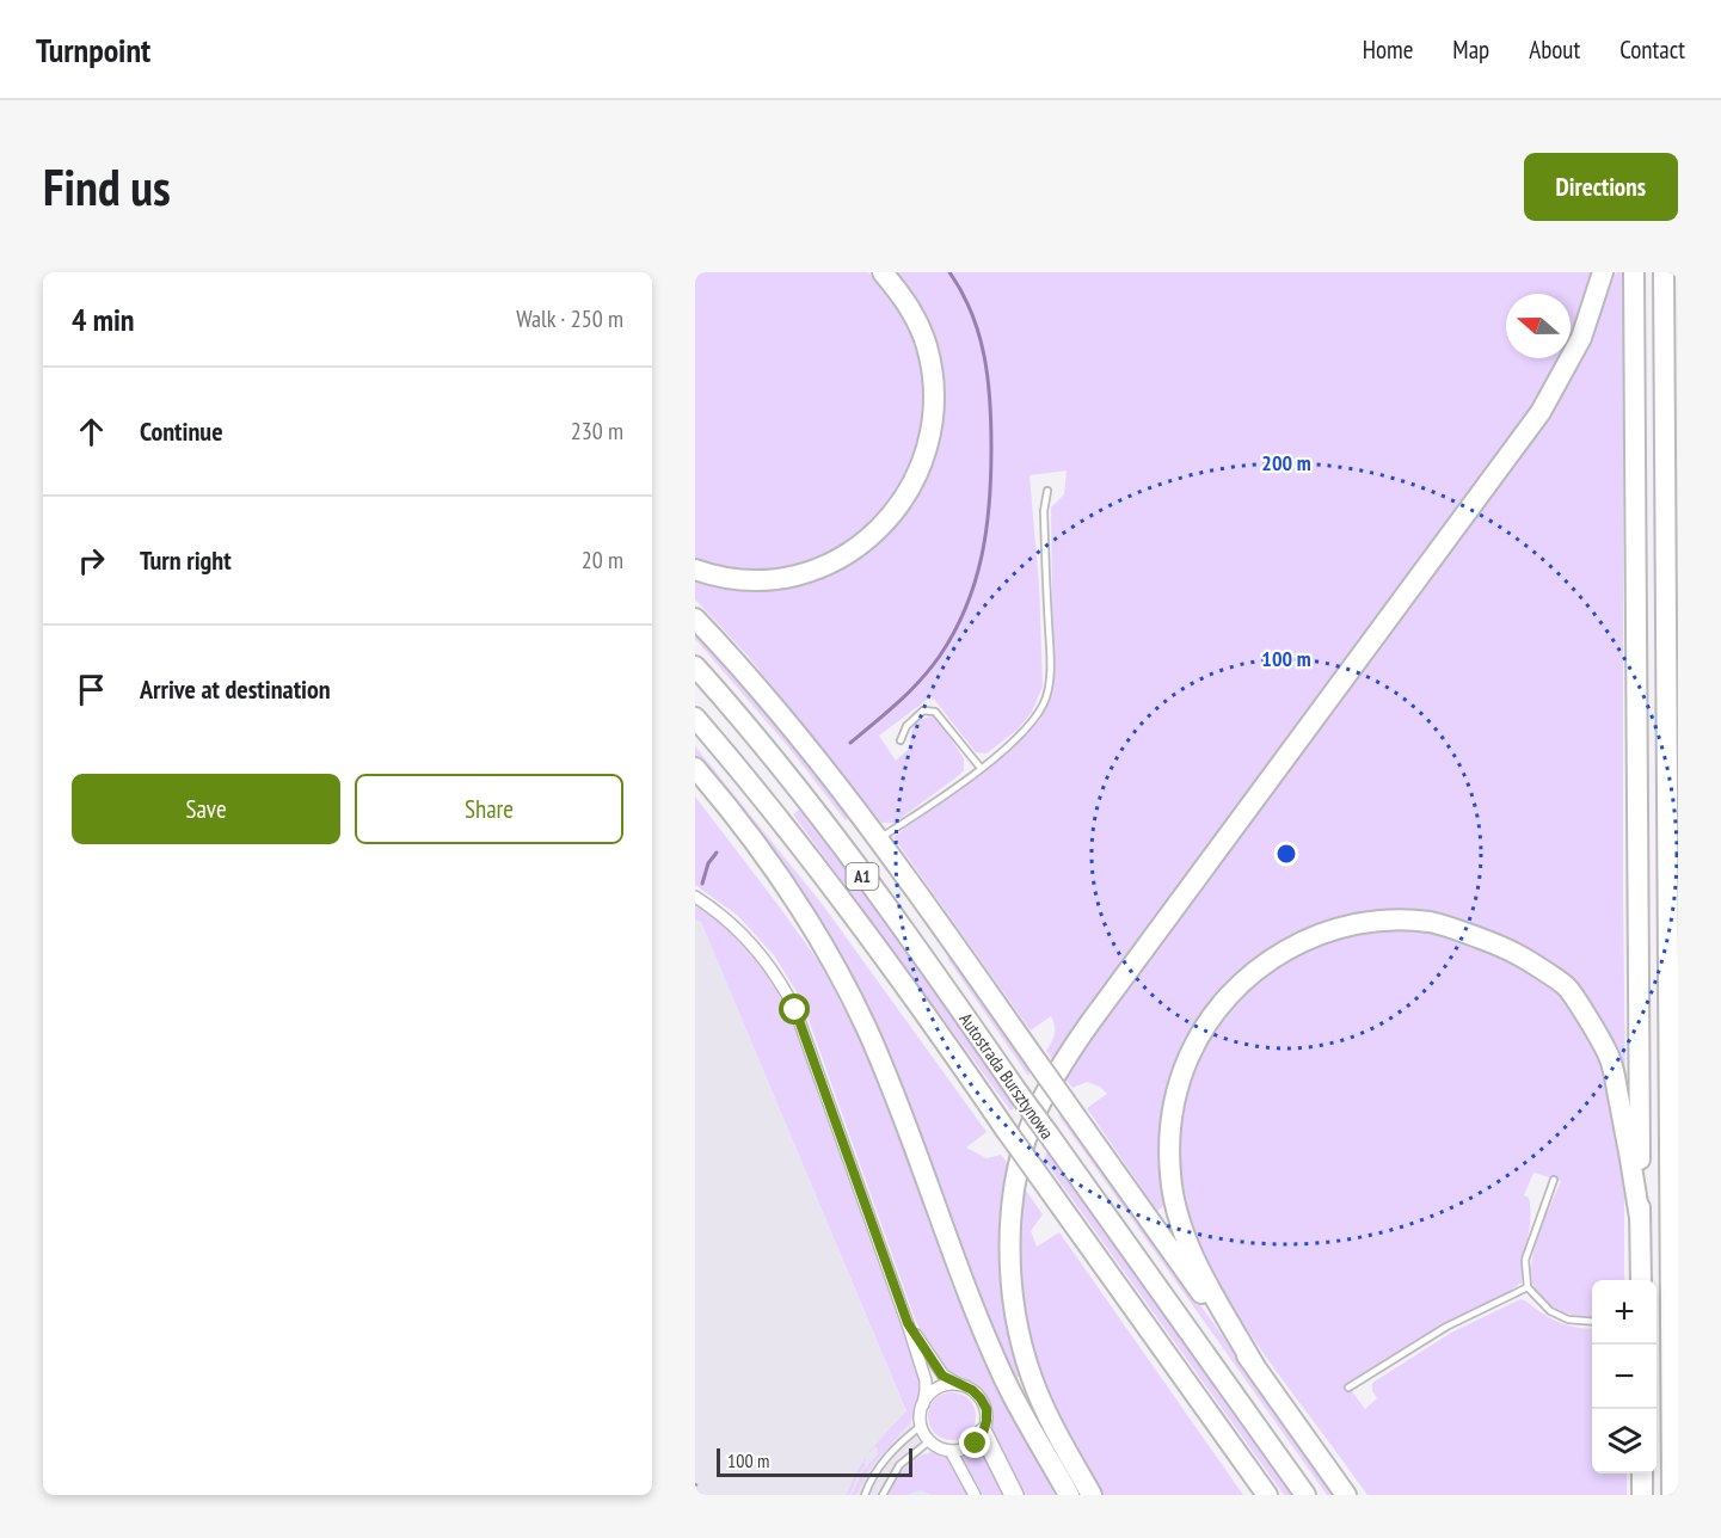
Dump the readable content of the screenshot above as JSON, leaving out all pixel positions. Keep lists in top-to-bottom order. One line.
{"streets":{"highway":["A1","Autostrada Bursztynowa"]},"scale_bar":"100 m","north":"left","page":{"header":"Turnpoint","nav":["Home","Map","About","Contact"],"buttons":["Directions",["Save","Share"]],"title":"Find us","heading":["4 min","Walk · 250 m"],"list":[["Continue","230 m"],["Turn right","20 m"],"Arrive at destination"],"map_buttons":["+","−"],"scale":"100 m"},"rings":["200 m","100 m"]}
